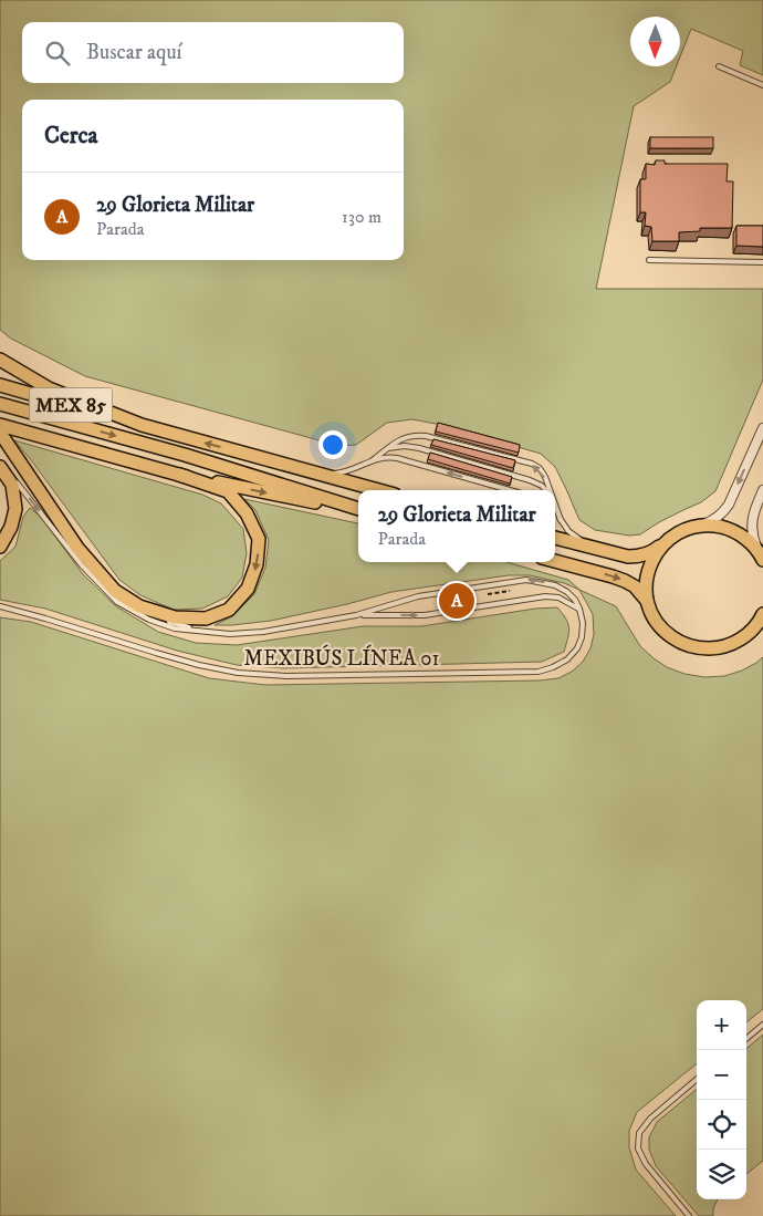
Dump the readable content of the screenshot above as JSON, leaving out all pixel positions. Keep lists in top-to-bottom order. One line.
{"streets":{"main road":["MEX 85"],"lane":["MEXIBÚS LÍNEA 01"]},"north":"bottom","page":{"search":"Buscar aquí","heading":"Cerca","list":[{"mark":"A","name":"29 Glorieta Militar","note":"Parada","value":"130 m"}],"popup":["29 Glorieta Militar","Parada"],"pins":"A","map_buttons":["+","−"]}}
